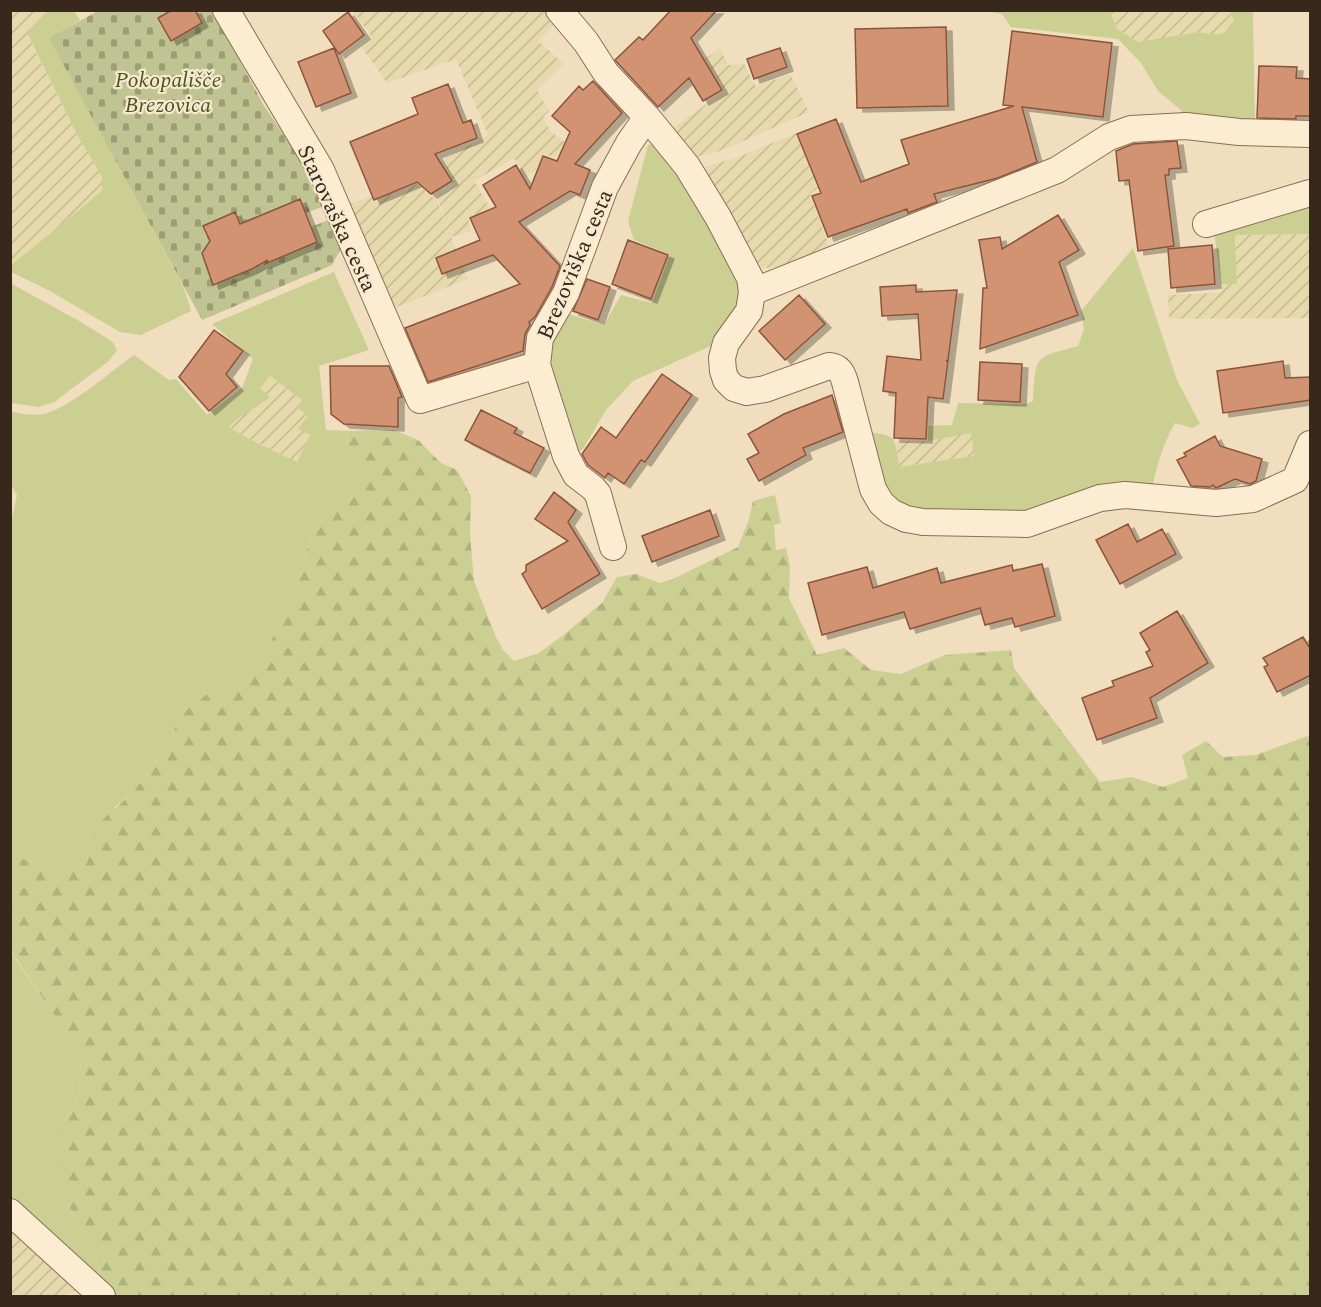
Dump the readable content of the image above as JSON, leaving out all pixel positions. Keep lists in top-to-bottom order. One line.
{"streets":{"street":["Starovaška cesta","Brezoviška cesta"]},"crossings":[["Starovaška cesta","Brezoviška cesta"]],"parks":["Pokopališče Brezovica"]}
